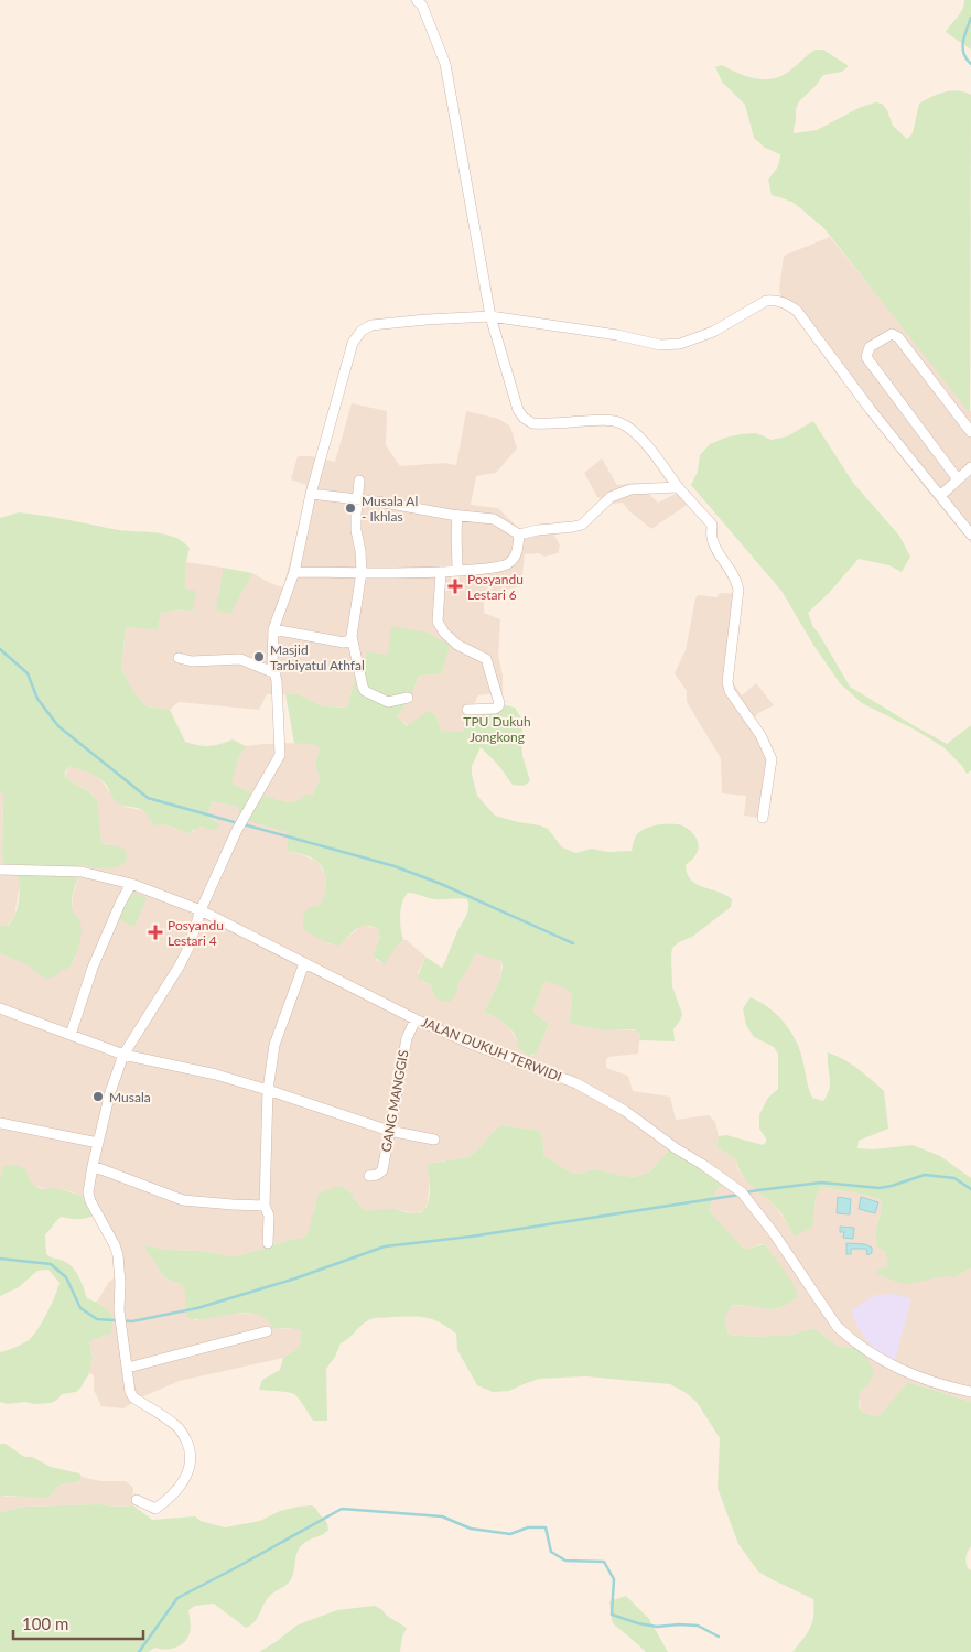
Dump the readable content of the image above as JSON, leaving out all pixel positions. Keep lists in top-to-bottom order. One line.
{"streets":{"street":["JALAN DUKUH TERWIDI","GANG MANGGIS"]},"crossings":[["JALAN DUKUH TERWIDI","GANG MANGGIS"]],"parks":["TPU Dukuh Jongkong"],"places":{"other":["Musala Al - Ikhlas","Masjid Tarbiyatul Athfal","Musala"],"health":["Posyandu Lestari 6","Posyandu Lestari 4"]},"scale_bar":"100 m"}
